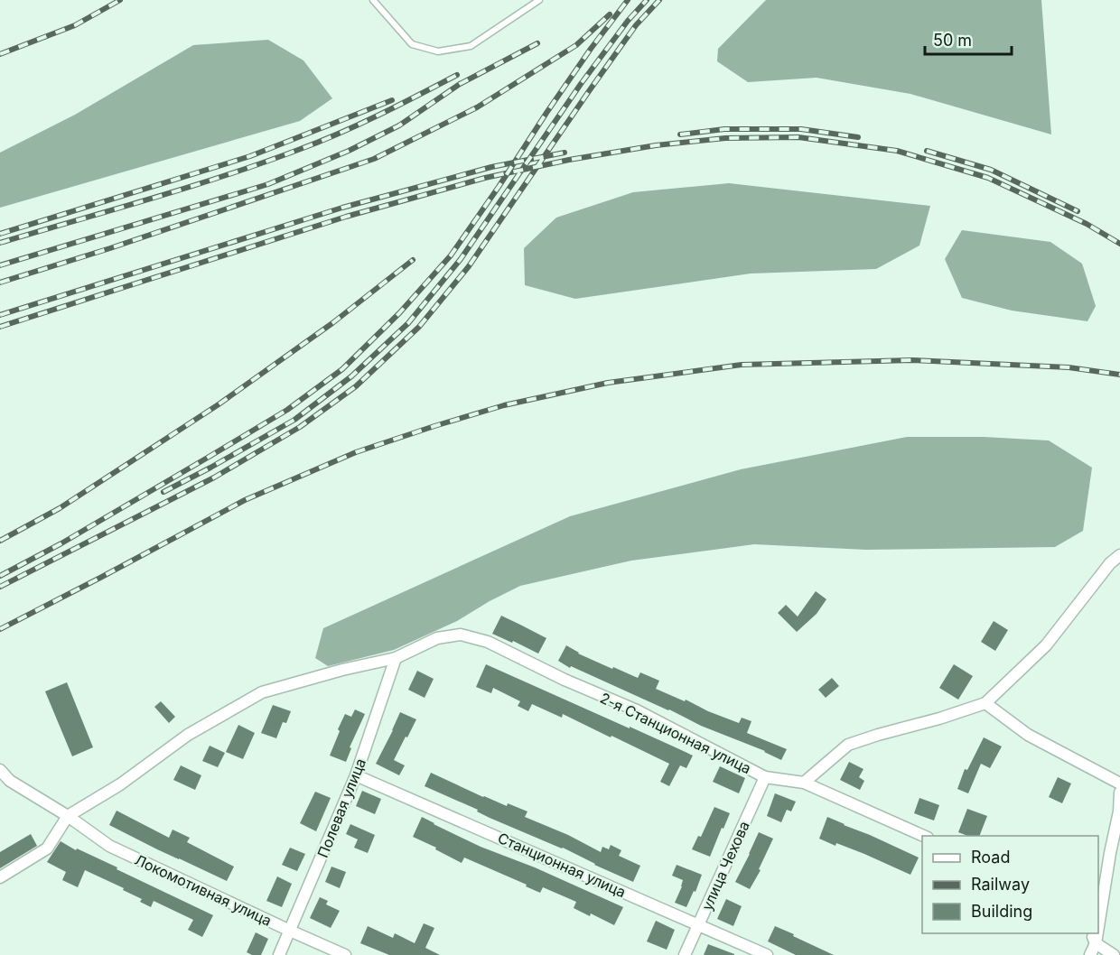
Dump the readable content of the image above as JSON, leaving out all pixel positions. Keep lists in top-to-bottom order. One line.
{"streets":{"street":["2-я Станционная улица","Полевая улица","Станционная улица","улица Чехова","Локомотивная улица"]},"crossings":[["2-я Станционная улица","Полевая улица"],["2-я Станционная улица","улица Чехова"],["2-я Станционная улица","Локомотивная улица"],["Полевая улица","Станционная улица"],["Полевая улица","Локомотивная улица"],["Станционная улица","улица Чехова"]],"legend":["Road","Railway","Building"],"scale_bar":"50 m"}
